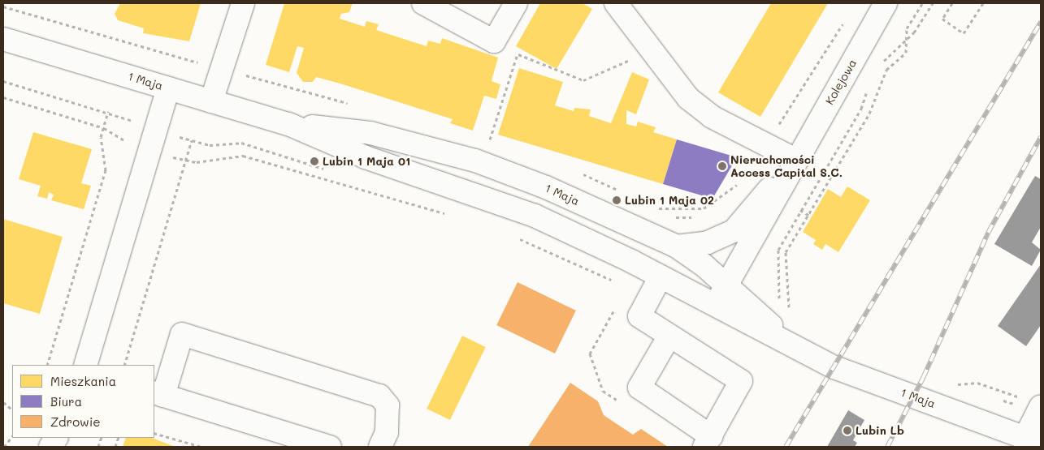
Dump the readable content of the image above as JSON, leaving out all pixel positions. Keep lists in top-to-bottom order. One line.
{"streets":{"street":["1 Maja","Kolejowa"]},"crossings":[["1 Maja","Kolejowa"]],"places":["Lubin 1 Maja 01","Nieruchomości Access Capital S.C.","Lubin 1 Maja 02","Lubin Lb"],"legend":["Mieszkania","Biura","Zdrowie"]}
